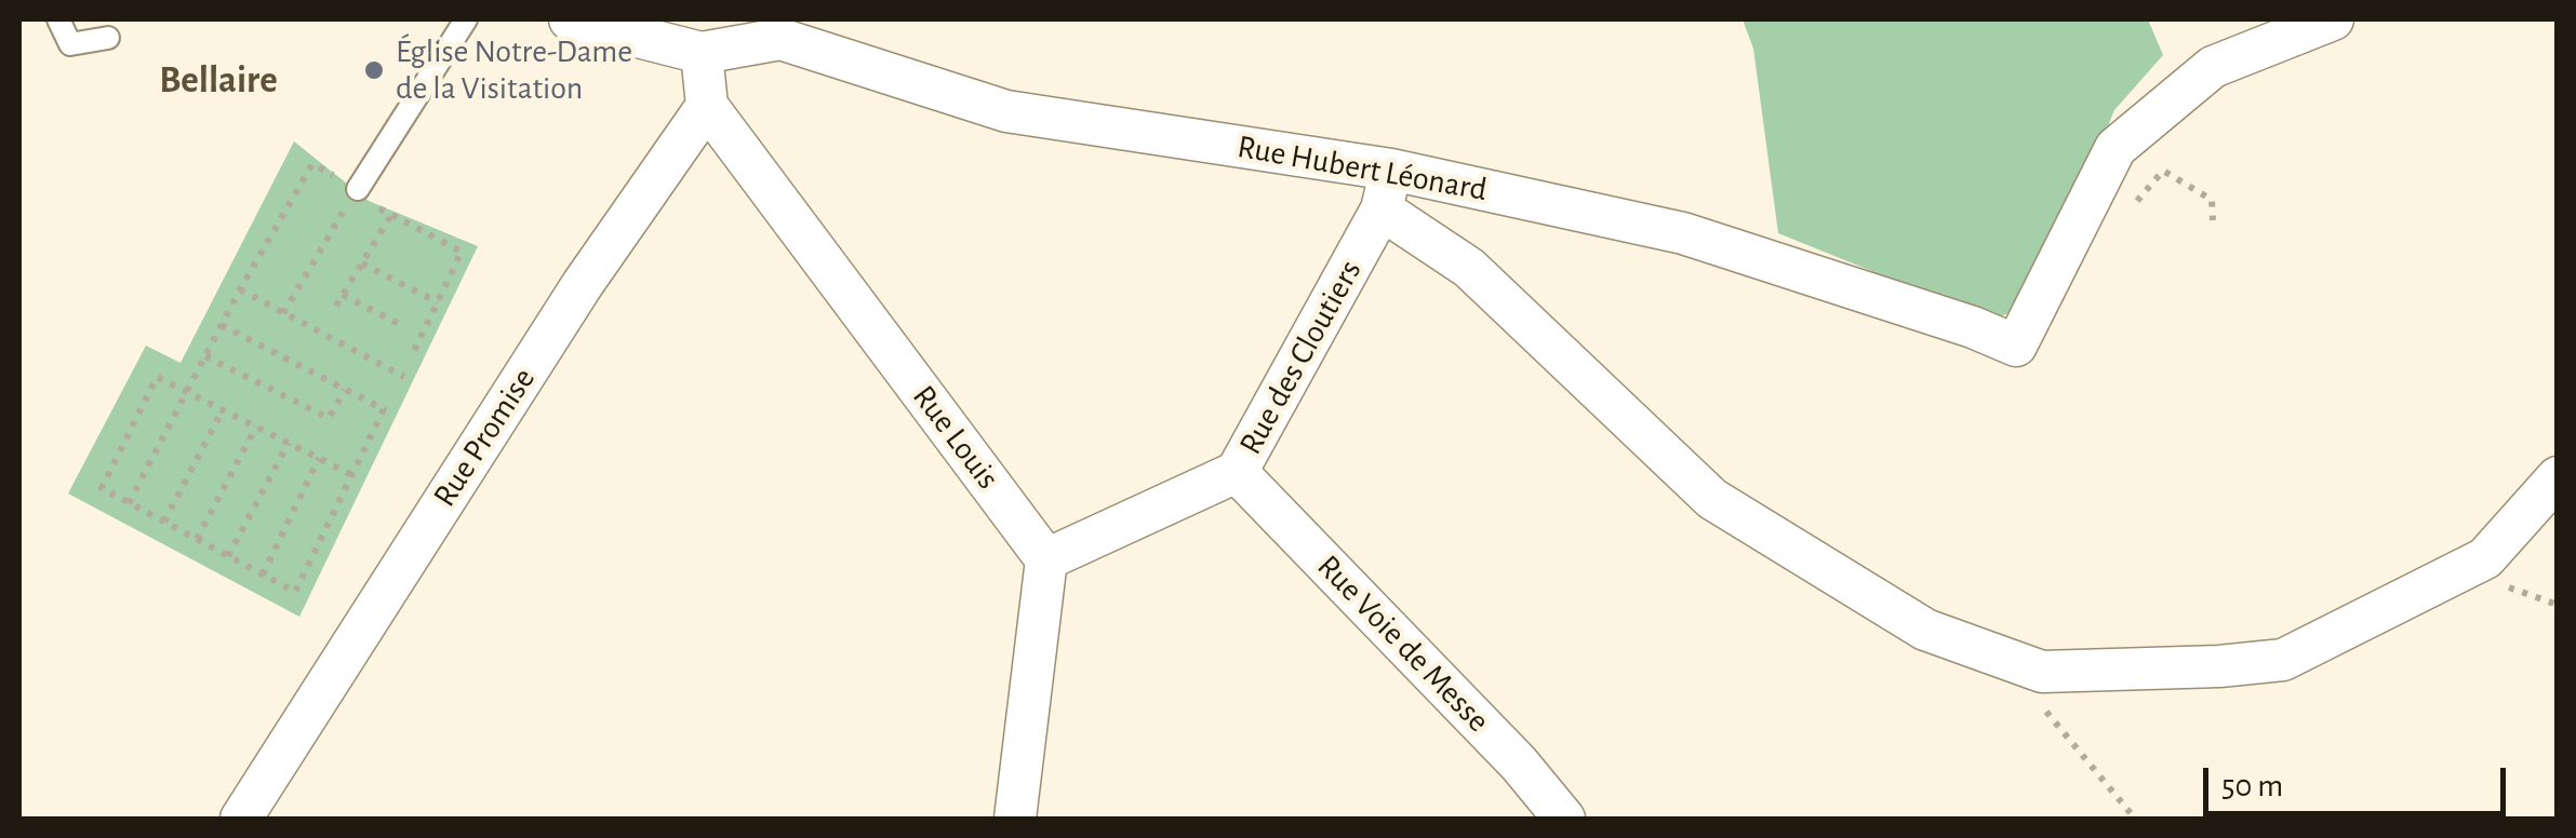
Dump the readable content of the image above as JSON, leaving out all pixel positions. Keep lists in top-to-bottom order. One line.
{"streets":{"street":["Rue Hubert Léonard","Rue des Cloutiers","Rue Promise","Rue Louis","Rue Voie de Messe"]},"crossings":[["Rue Hubert Léonard","Rue des Cloutiers"],["Rue des Cloutiers","Rue Louis"],["Rue des Cloutiers","Rue Voie de Messe"],["Rue Promise","Rue Louis"]],"districts":["Bellaire"],"places":["Église Notre-Dame de la Visitation"],"scale_bar":"50 m"}
